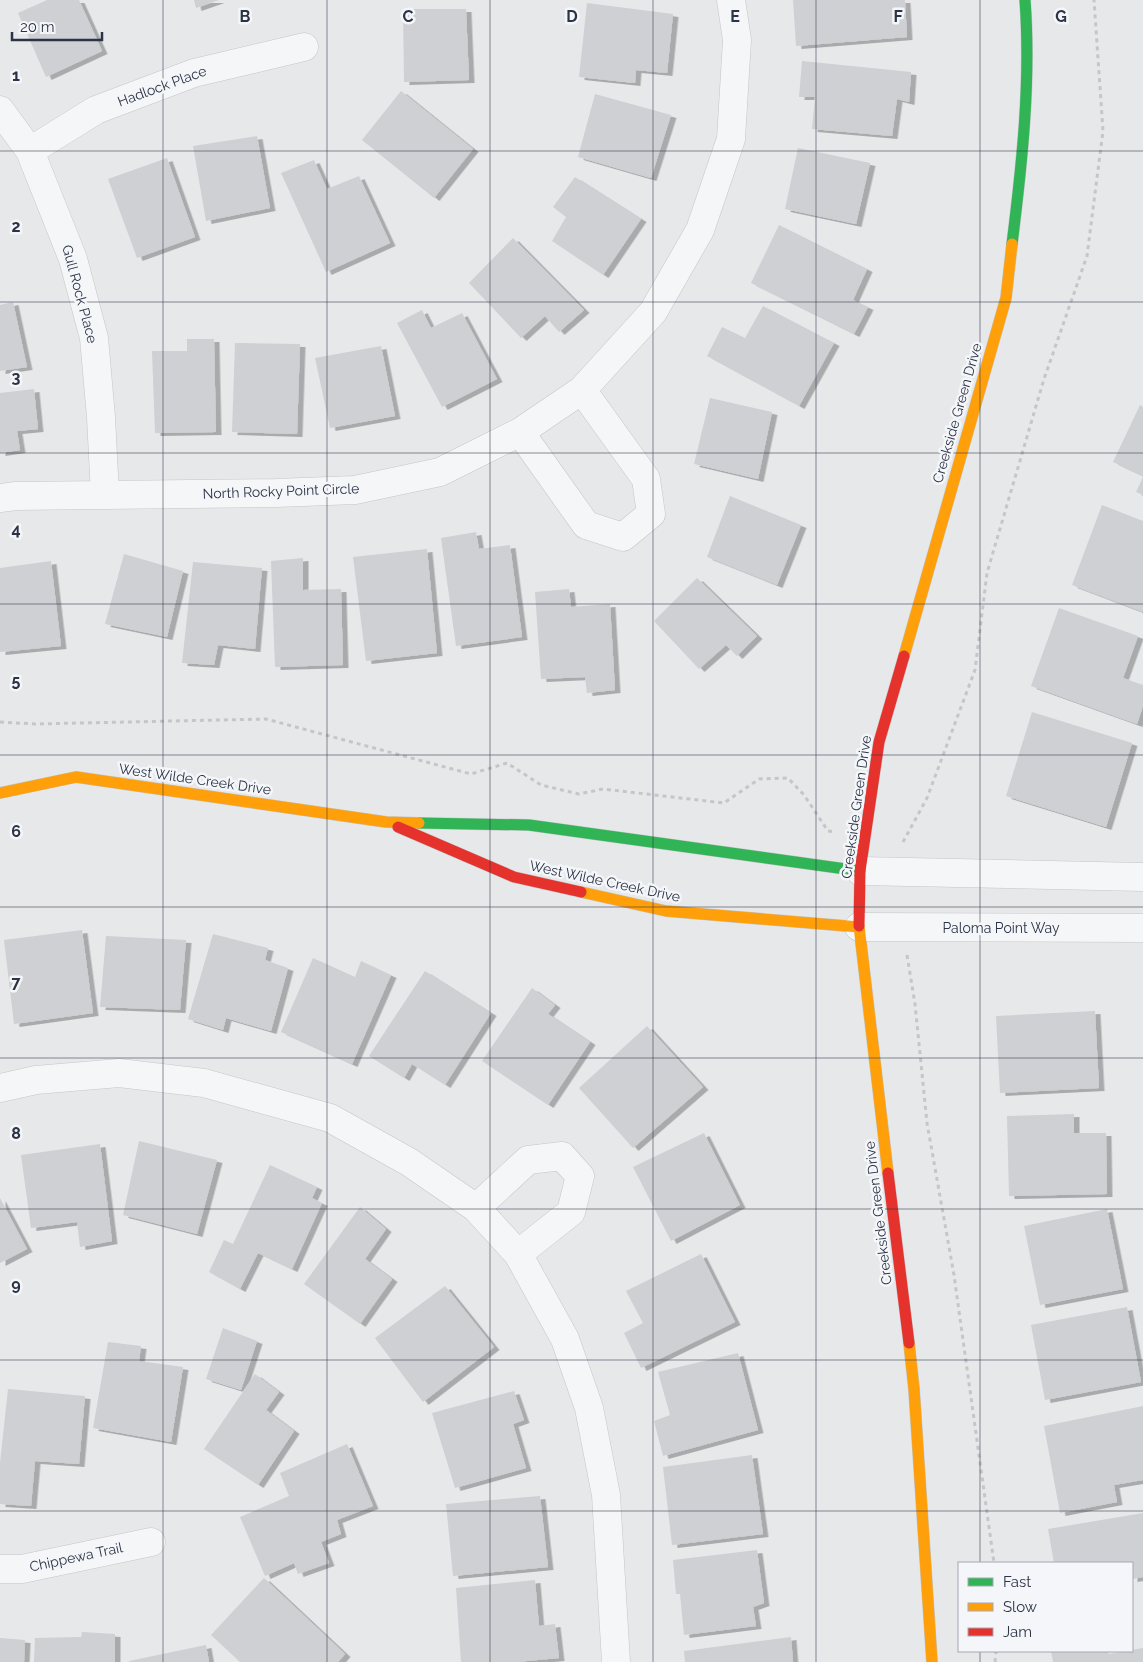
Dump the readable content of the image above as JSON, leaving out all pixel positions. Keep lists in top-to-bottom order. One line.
{"streets":{"main road":["Creekside Green Drive","West Wilde Creek Drive"],"street":["Hadlock Place","Gull Rock Place","North Rocky Point Circle","Paloma Point Way","Chippewa Trail"]},"crossings":[["Hadlock Place","Gull Rock Place"],["Gull Rock Place","North Rocky Point Circle"],["Creekside Green Drive","West Wilde Creek Drive"],["Creekside Green Drive","Paloma Point Way"],["West Wilde Creek Drive","Paloma Point Way"]],"legend":["Fast","Slow","Jam"],"scale_bar":"20 m","grid":{"columns":["B","C","D","E","F","G"],"rows":["1","2","3","4","5","6","7","8","9"]}}
